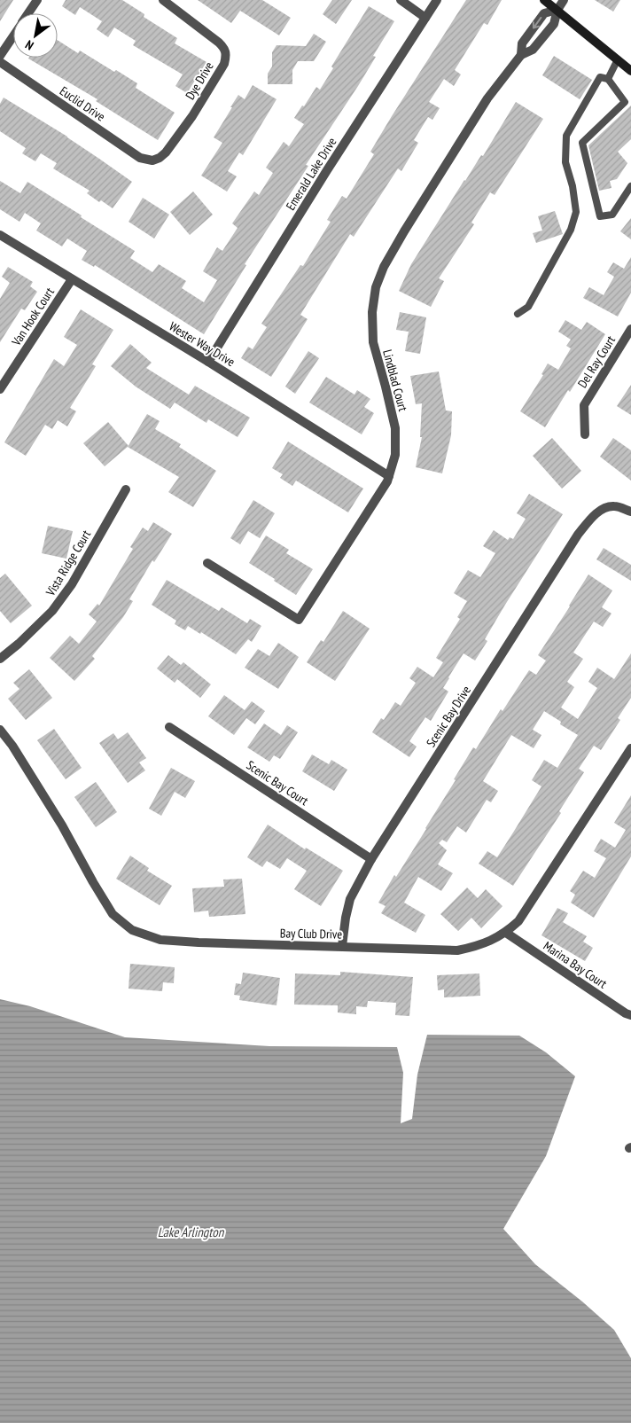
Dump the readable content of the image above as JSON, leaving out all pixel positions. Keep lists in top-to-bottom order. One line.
{"streets":{"street":["Dye Drive","Euclid Drive","Emerald Lake Drive","Van Hook Court","Wester Way Drive","Del Ray Court","Lindblad Court","Vista Ridge Court","Scenic Bay Drive","Scenic Bay Court","Bay Club Drive","Marina Bay Court"]},"crossings":[["Dye Drive","Euclid Drive"],["Emerald Lake Drive","Wester Way Drive"],["Van Hook Court","Wester Way Drive"],["Wester Way Drive","Lindblad Court"],["Scenic Bay Drive","Scenic Bay Court"],["Scenic Bay Drive","Bay Club Drive"],["Bay Club Drive","Marina Bay Court"]],"water":["Lake Arlington"],"north":"bottom left"}
